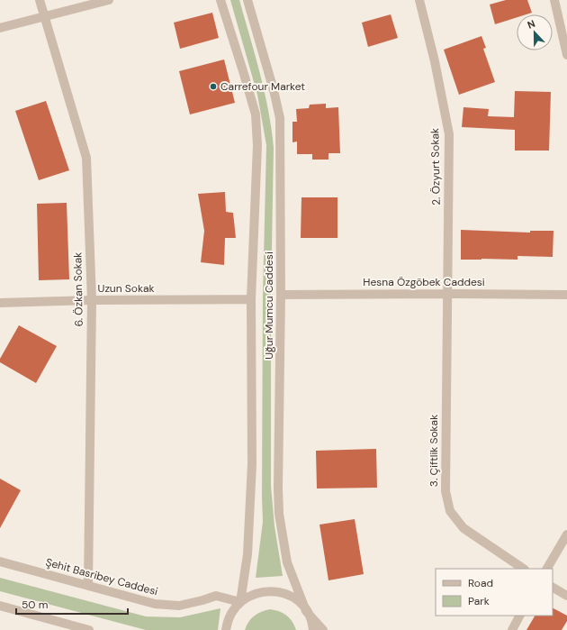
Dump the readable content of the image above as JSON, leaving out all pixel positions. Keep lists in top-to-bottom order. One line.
{"streets":{"street":["2. Özyurt Sokak","Hesna Özgöbek Caddesi","Uzun Sokak","6. Özkan Sokak","Uğur Mumcu Caddesi","3. Çiftlik Sokak","Şehit Basribey Caddesi"]},"crossings":[["2. Özyurt Sokak","Hesna Özgöbek Caddesi"],["2. Özyurt Sokak","3. Çiftlik Sokak"],["Hesna Özgöbek Caddesi","Uğur Mumcu Caddesi"],["Hesna Özgöbek Caddesi","3. Çiftlik Sokak"],["Uzun Sokak","6. Özkan Sokak"],["Uzun Sokak","Uğur Mumcu Caddesi"],["6. Özkan Sokak","Şehit Basribey Caddesi"],["Uğur Mumcu Caddesi","Şehit Basribey Caddesi"]],"places":["Carrefour Market"],"legend":["Road","Park"],"scale_bar":"50 m","north":"top"}
